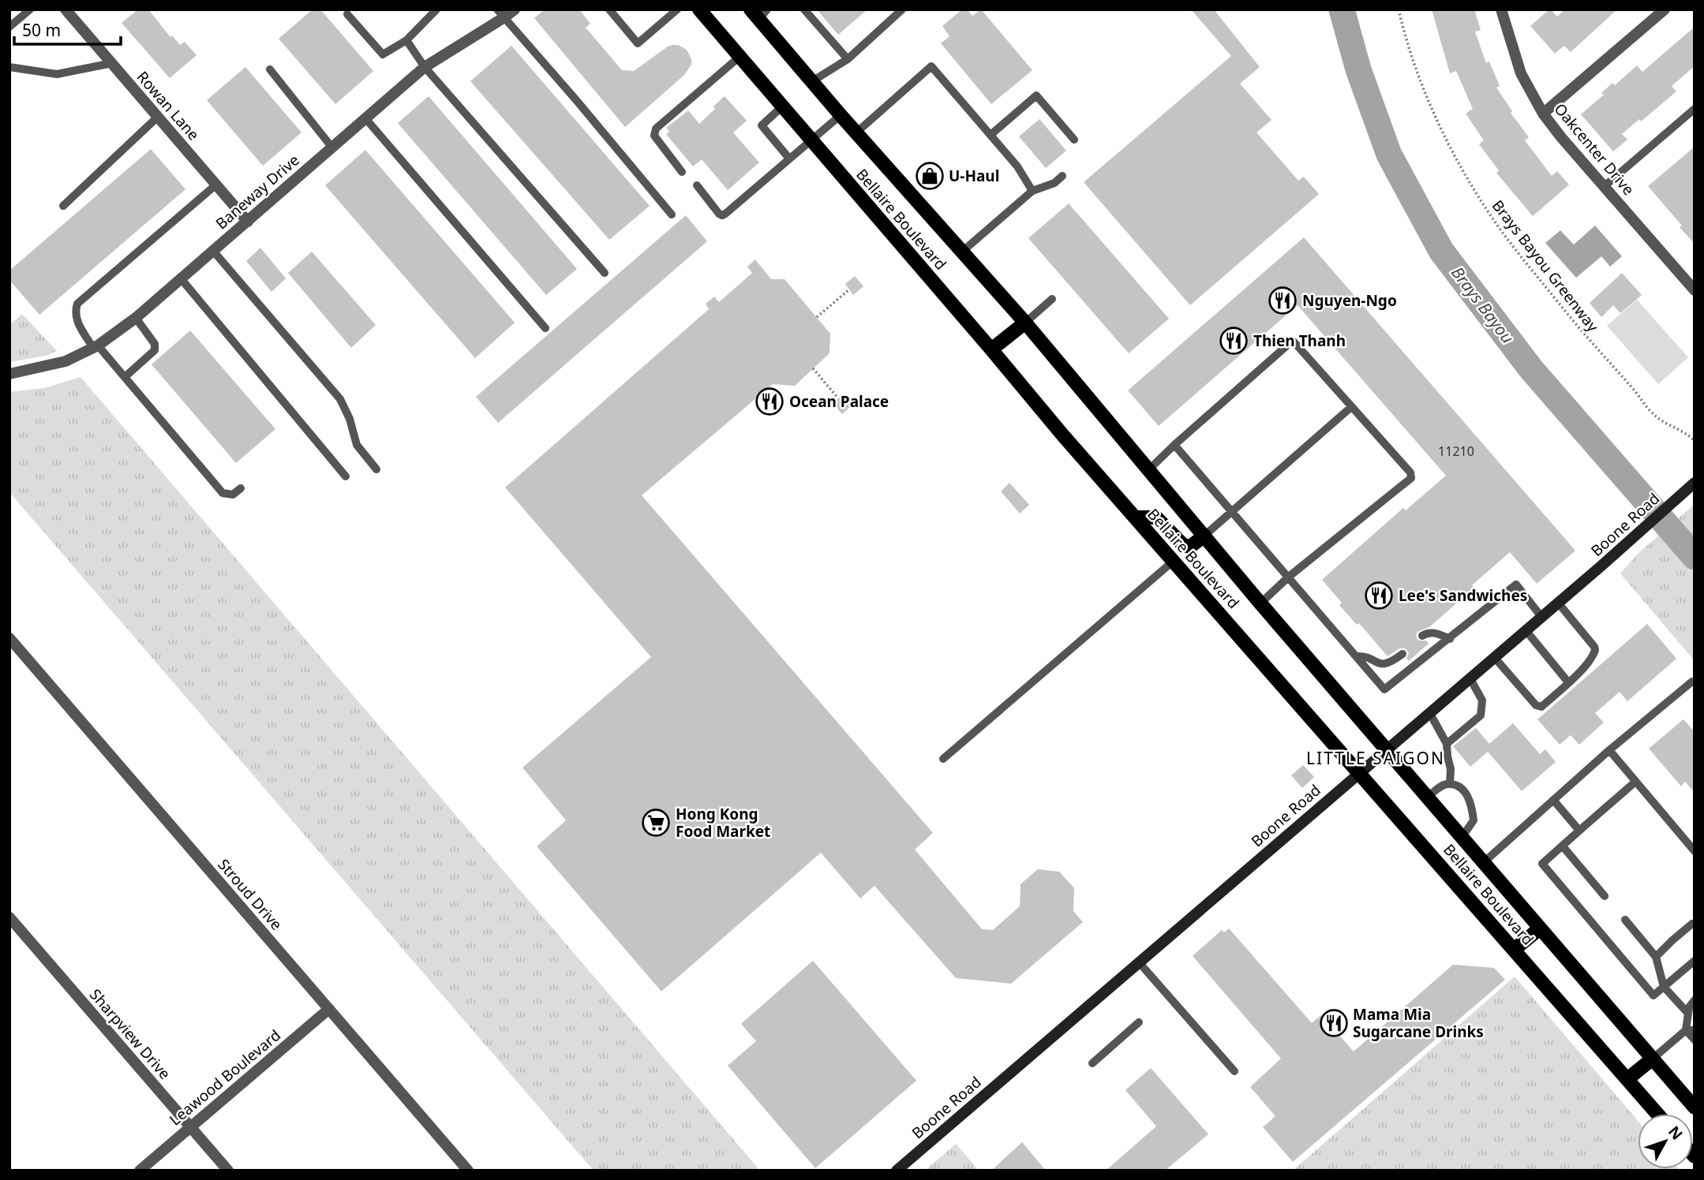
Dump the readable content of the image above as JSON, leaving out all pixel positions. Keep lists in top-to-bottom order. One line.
{"streets":{"main road":["Bellaire Boulevard"],"street":["Rowan Lane","Oakcenter Drive","Baneway Drive","Boone Road","Stroud Drive","Sharpview Drive","Leawood Boulevard"],"path":["Brays Bayou Greenway"]},"crossings":[["Rowan Lane","Baneway Drive"],["Bellaire Boulevard","Boone Road"],["Stroud Drive","Leawood Boulevard"],["Sharpview Drive","Leawood Boulevard"]],"districts":["LITTLE SAIGON"],"water":["Brays Bayou"],"places":{"shop":["U-Haul"],"restaurant":["Nguyen-Ngo","Thien Thanh","Ocean Palace","Lee's Sandwiches","Mama Mia Sugarcane Drinks"],"supermarket":["Hong Kong Food Market"]},"house_numbers":["11210"],"scale_bar":"50 m","north":"top right"}
